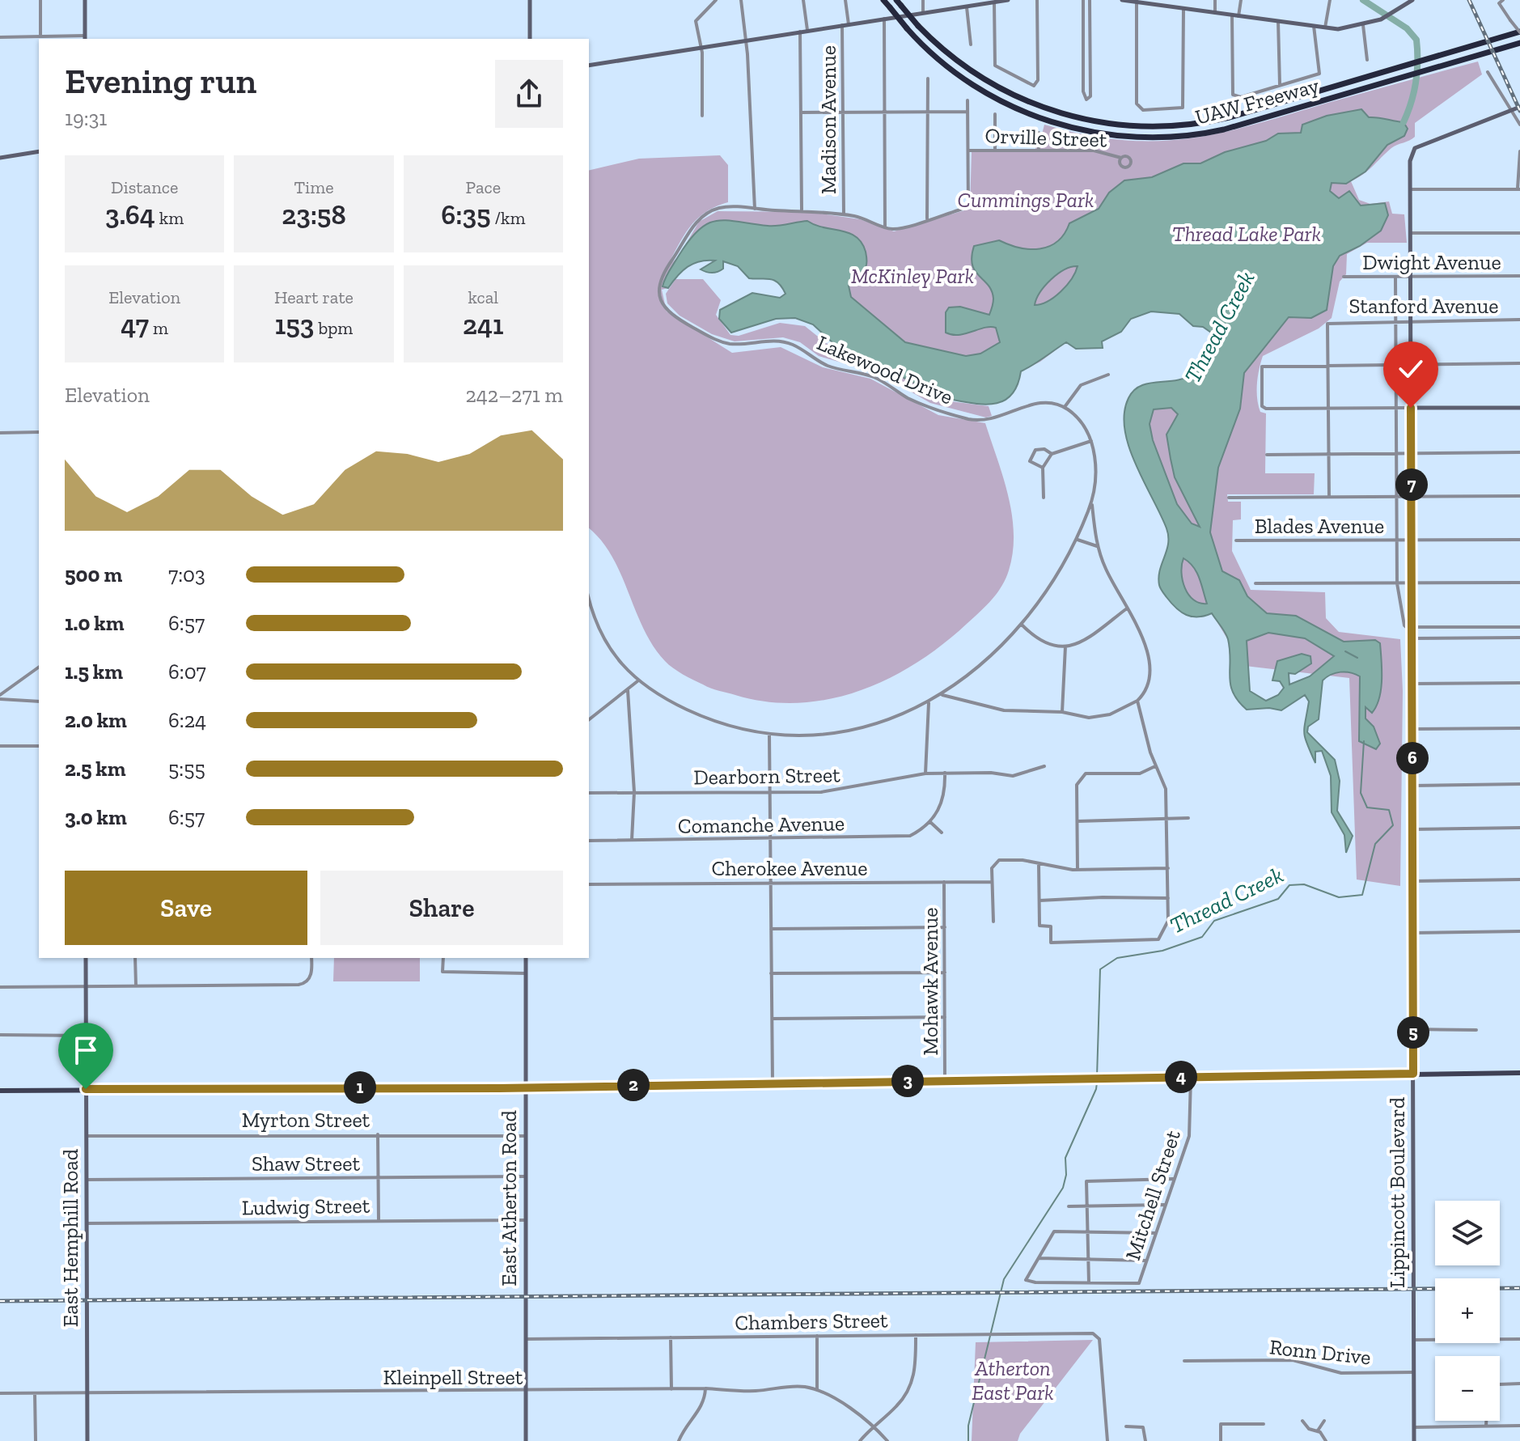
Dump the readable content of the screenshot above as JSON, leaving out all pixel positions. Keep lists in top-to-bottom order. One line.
{"streets":{"highway":["UAW Freeway"],"street":["Madison Avenue","Orville Street","Dwight Avenue","Stanford Avenue","Lakewood Drive","Blades Avenue","Dearborn Street","Comanche Avenue","Cherokee Avenue","Mohawk Avenue","Myrton Street","Shaw Street","Lippincott Boulevard","Mitchell Street","East Atherton Road","Ludwig Street","East Hemphill Road","Chambers Street","Ronn Drive","Kleinpell Street"]},"crossings":[["Madison Avenue","Lakewood Drive"],["Dwight Avenue","Lippincott Boulevard"],["Stanford Avenue","Lippincott Boulevard"],["Blades Avenue","Lippincott Boulevard"],["Cherokee Avenue","Mohawk Avenue"],["Myrton Street","East Atherton Road"],["Myrton Street","East Hemphill Road"],["Shaw Street","East Atherton Road"],["Shaw Street","East Hemphill Road"],["Lippincott Boulevard","Ronn Drive"],["East Atherton Road","Ludwig Street"],["East Atherton Road","Chambers Street"],["East Atherton Road","Kleinpell Street"],["Ludwig Street","East Hemphill Road"],["East Hemphill Road","Kleinpell Street"]],"water":["Thread Creek"],"parks":["Cummings Park","Thread Lake Park","McKinley Park","Atherton East Park"],"page":{"heading":["Evening run","19:31"],"stats":[["Distance","3.64 km"],["Time","23:58"],["Pace","6:35 /km"],["Elevation","47 m"],["Heart rate","153 bpm"],["kcal","241"]],"chart":["Elevation","242–271 m"],"pins":["7","6","5","4","3","2","1"],"list":[{"name":"500 m","note":"7:03"},{"name":"1.0 km","note":"6:57"},{"name":"1.5 km","note":"6:07"},{"name":"2.0 km","note":"6:24"},{"name":"2.5 km","note":"5:55"},{"name":"3.0 km","note":"6:57"}],"buttons":["Save","Share"],"map_buttons":["+","−"]}}
